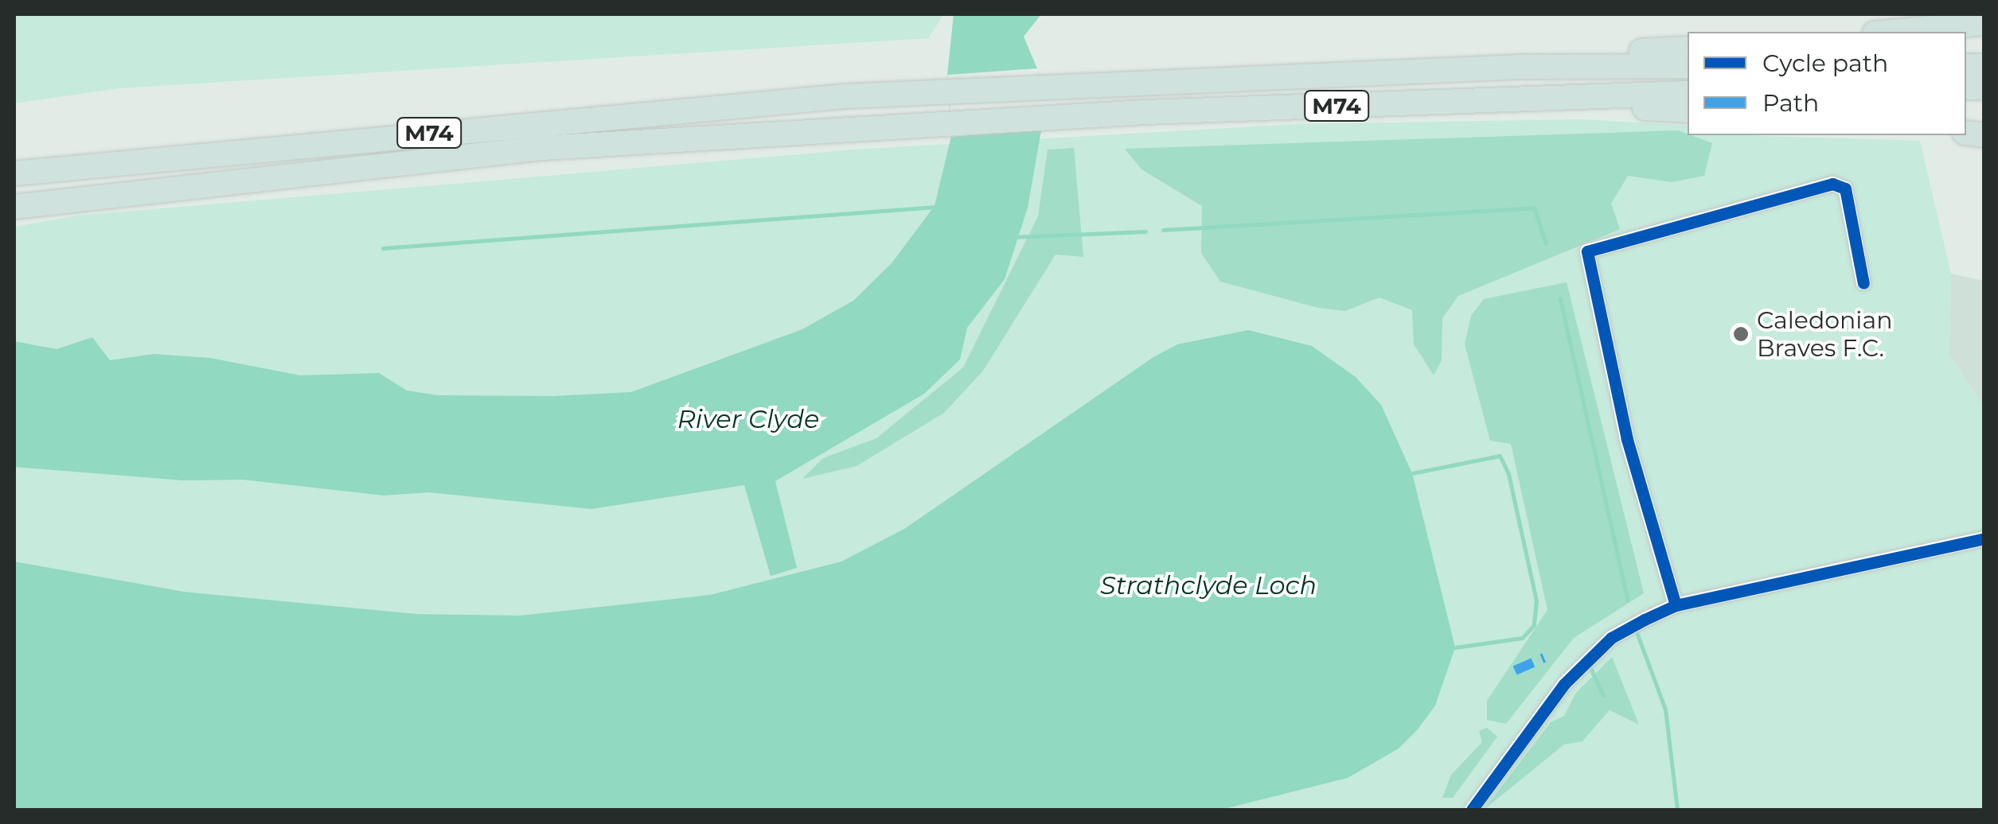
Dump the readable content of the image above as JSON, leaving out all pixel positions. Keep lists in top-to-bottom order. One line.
{"streets":{"highway":["M74"]},"water":["River Clyde","Strathclyde Loch"],"places":["Caledonian Braves F.C."],"legend":["Cycle path","Path"]}
